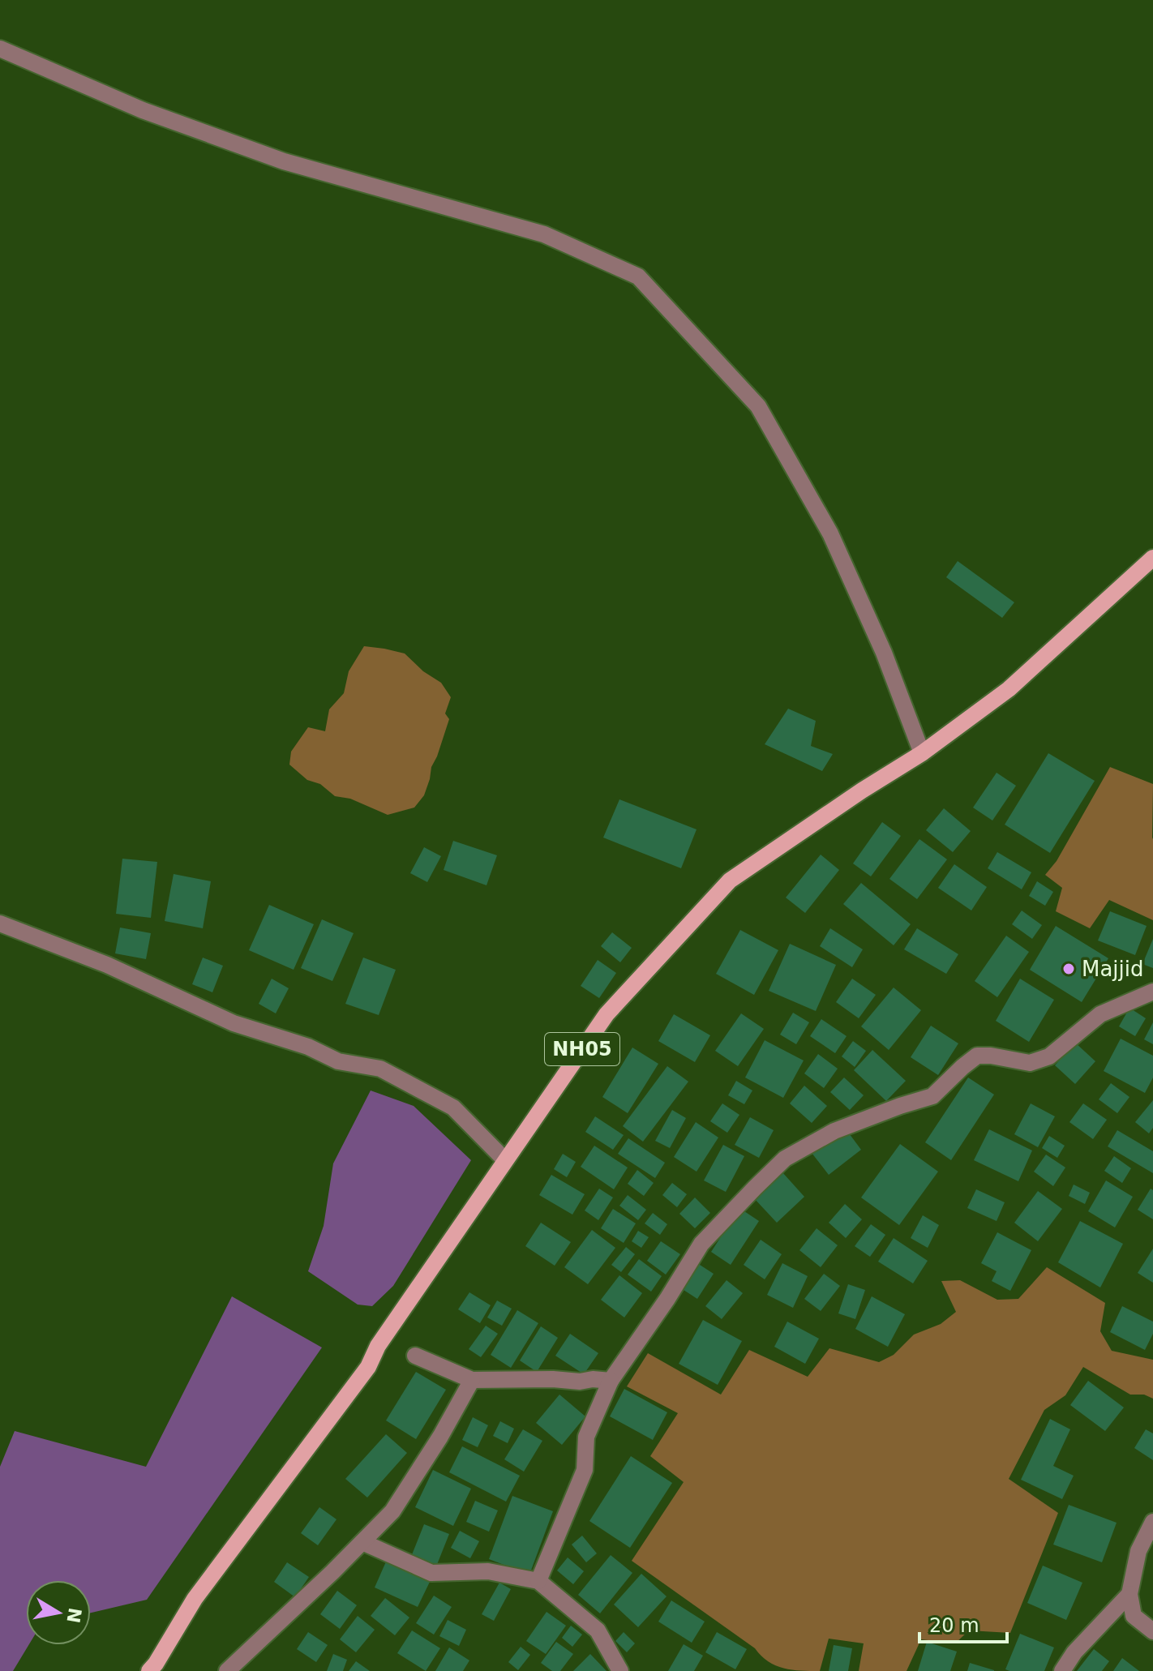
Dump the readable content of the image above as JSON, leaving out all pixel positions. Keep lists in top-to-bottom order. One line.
{"streets":{"main road":["NH05"]},"places":["Majjid"],"scale_bar":"20 m","north":"right"}
